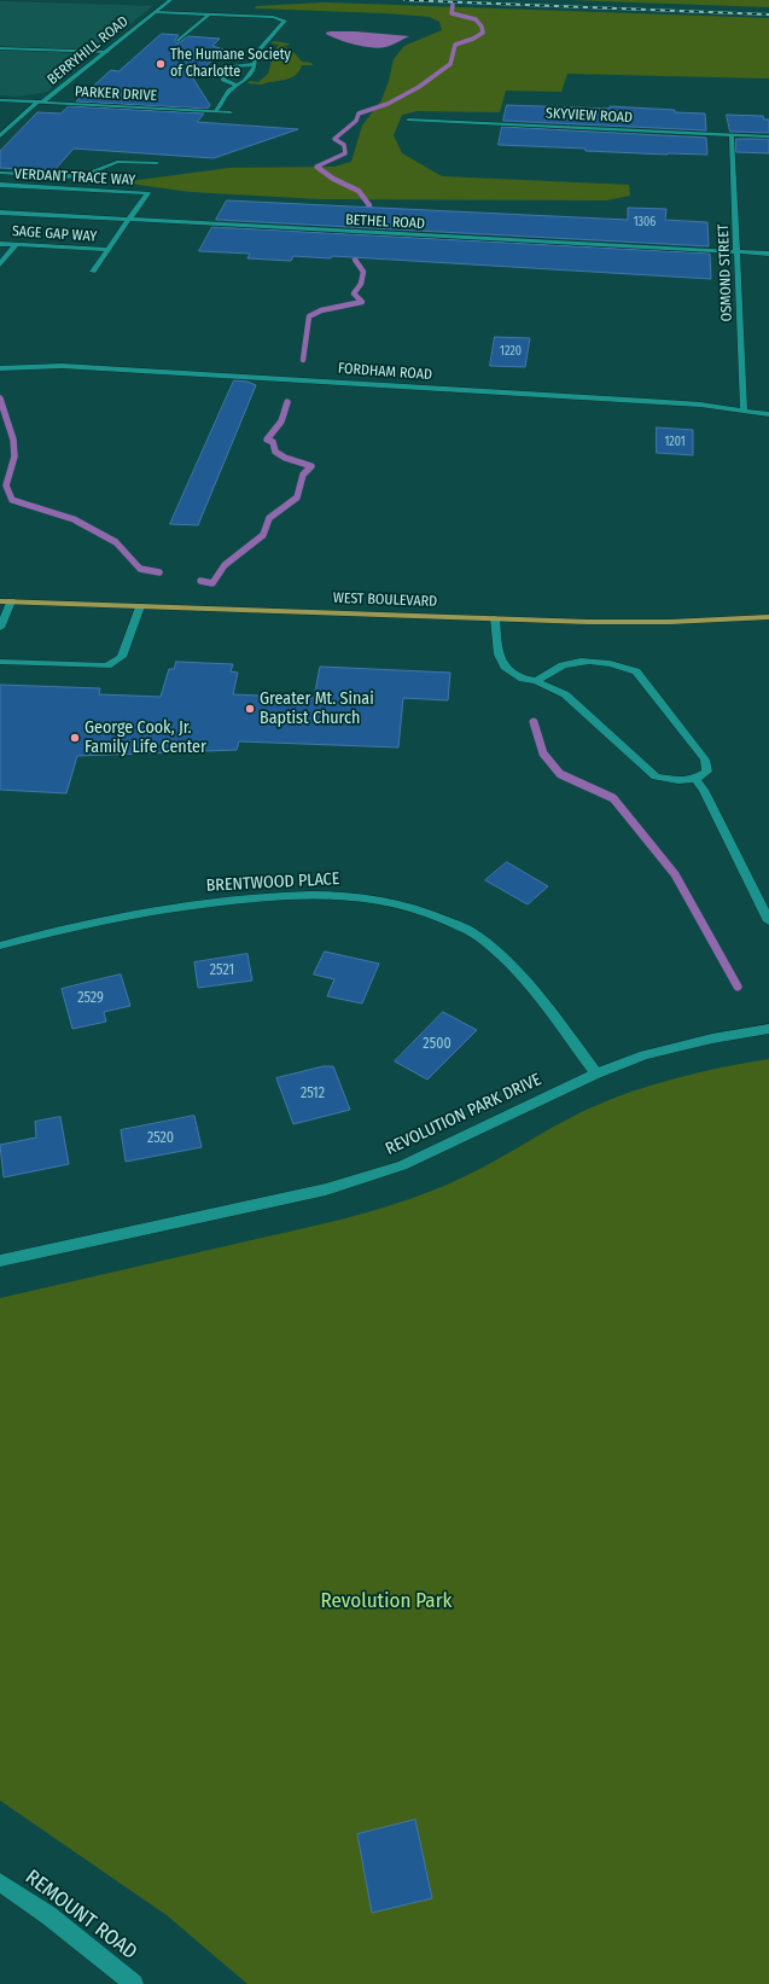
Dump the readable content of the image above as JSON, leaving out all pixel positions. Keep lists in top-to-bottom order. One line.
{"streets":{"main road":["WEST BOULEVARD"],"street":["BERRYHILL ROAD","PARKER DRIVE","SKYVIEW ROAD","VERDANT TRACE WAY","BETHEL ROAD","SAGE GAP WAY","OSMOND STREET","FORDHAM ROAD","BRENTWOOD PLACE","REVOLUTION PARK DRIVE","REMOUNT ROAD"]},"crossings":[["BERRYHILL ROAD","PARKER DRIVE"],["SKYVIEW ROAD","OSMOND STREET"],["VERDANT TRACE WAY","BETHEL ROAD"],["BETHEL ROAD","OSMOND STREET"],["OSMOND STREET","FORDHAM ROAD"],["BRENTWOOD PLACE","REVOLUTION PARK DRIVE"]],"parks":["Revolution Park"],"places":["The Humane Society of Charlotte","Greater Mt. Sinai Baptist Church","George Cook, Jr. Family Life Center"],"house_numbers":["1306","1220","1201","2521","2529","2500","2512","2520"]}
